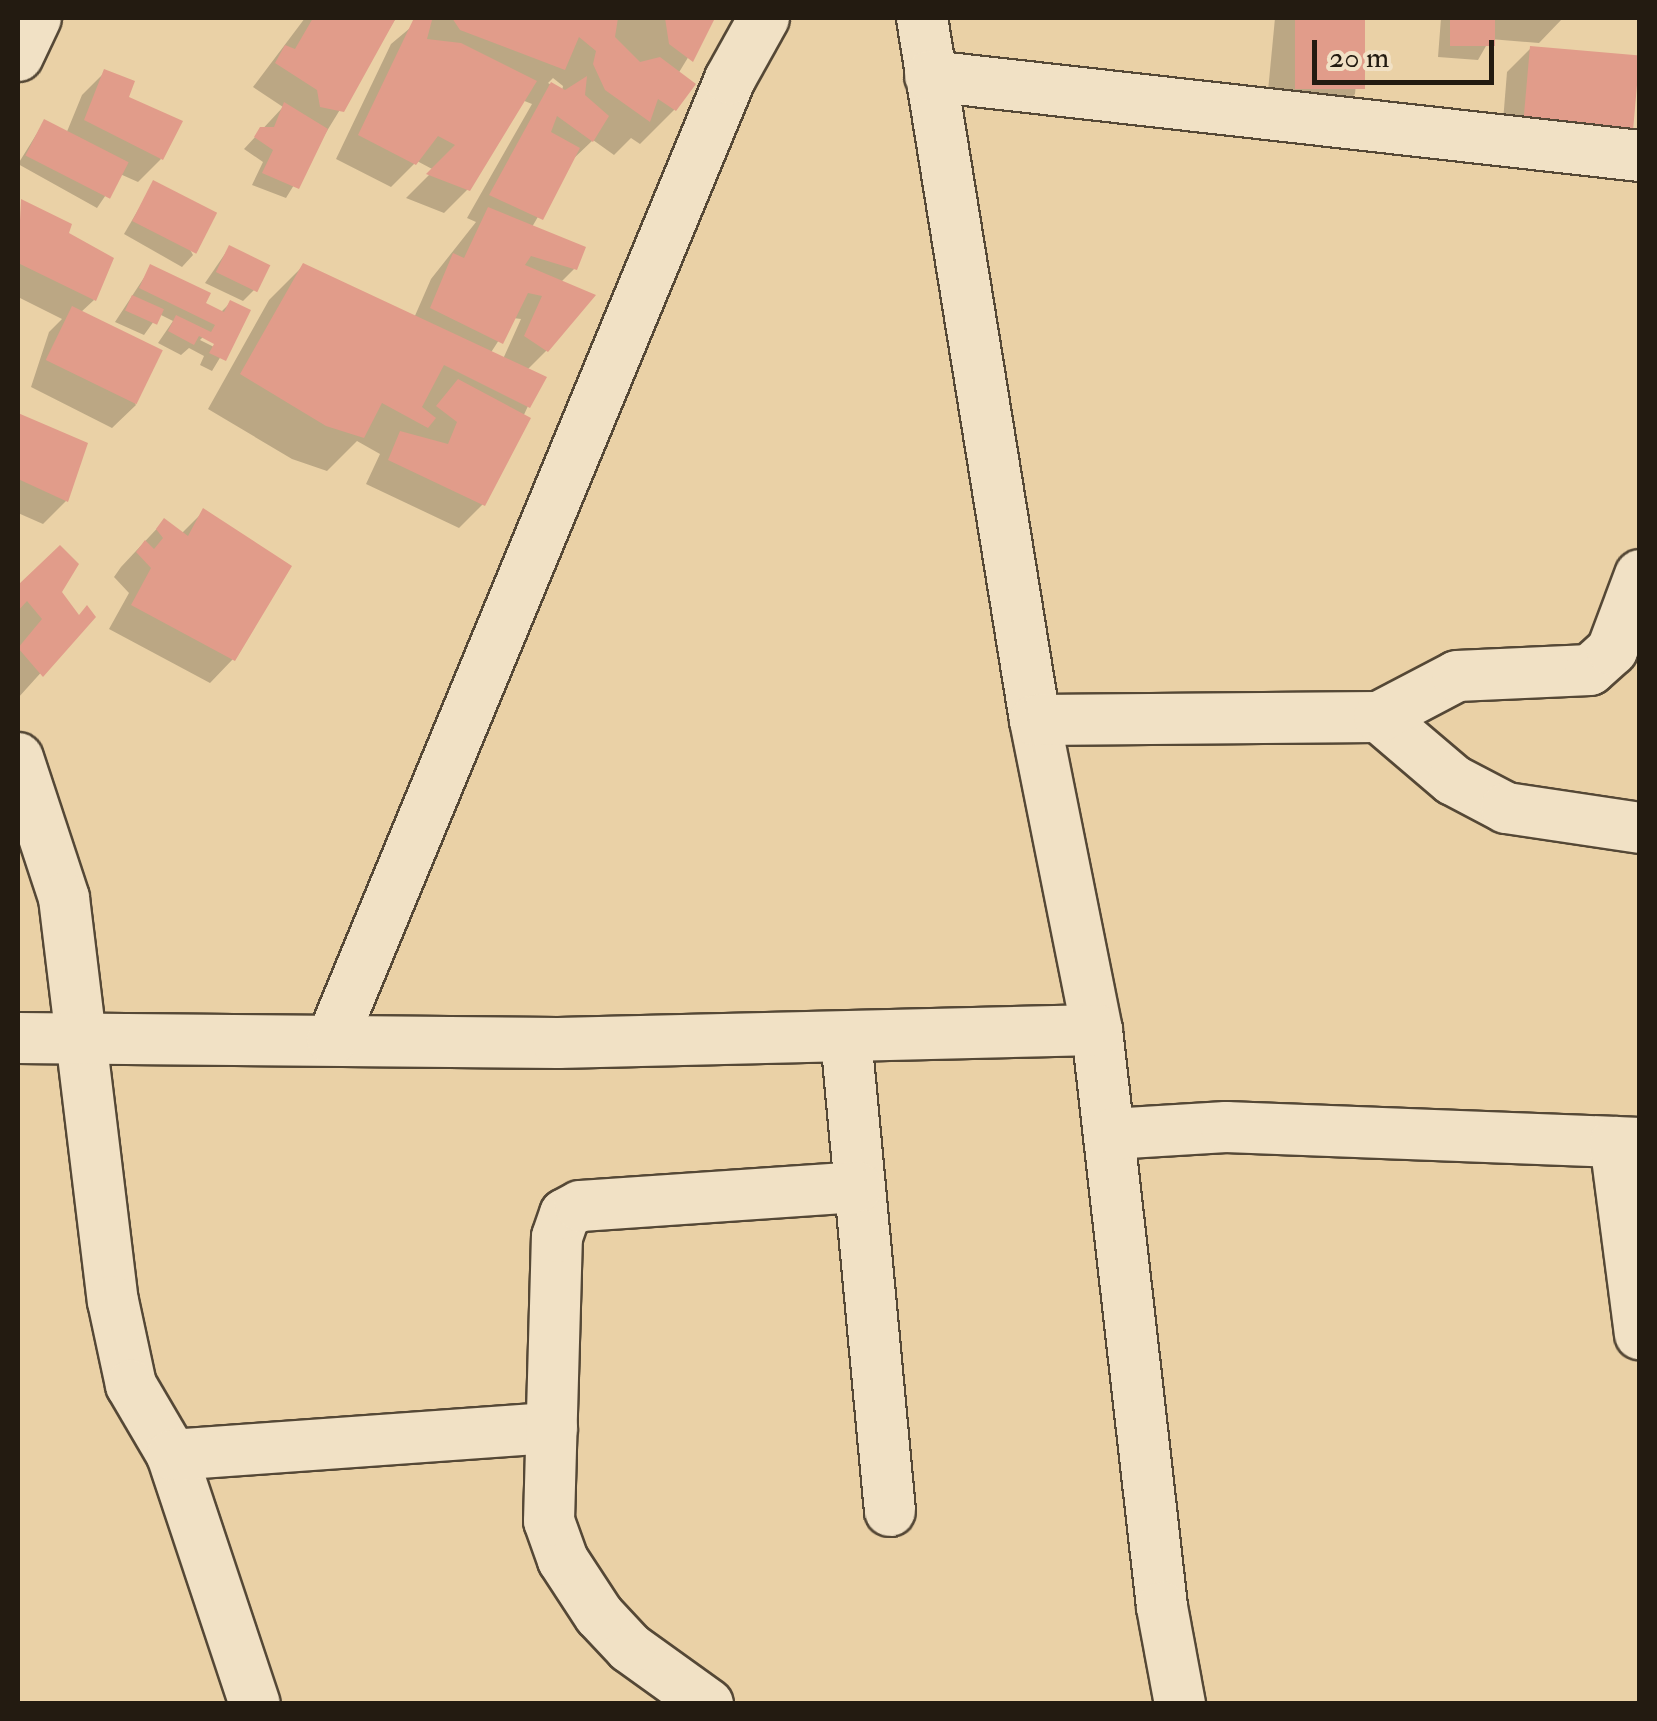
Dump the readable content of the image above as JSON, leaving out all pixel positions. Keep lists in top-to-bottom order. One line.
{"scale_bar":"20 m"}
